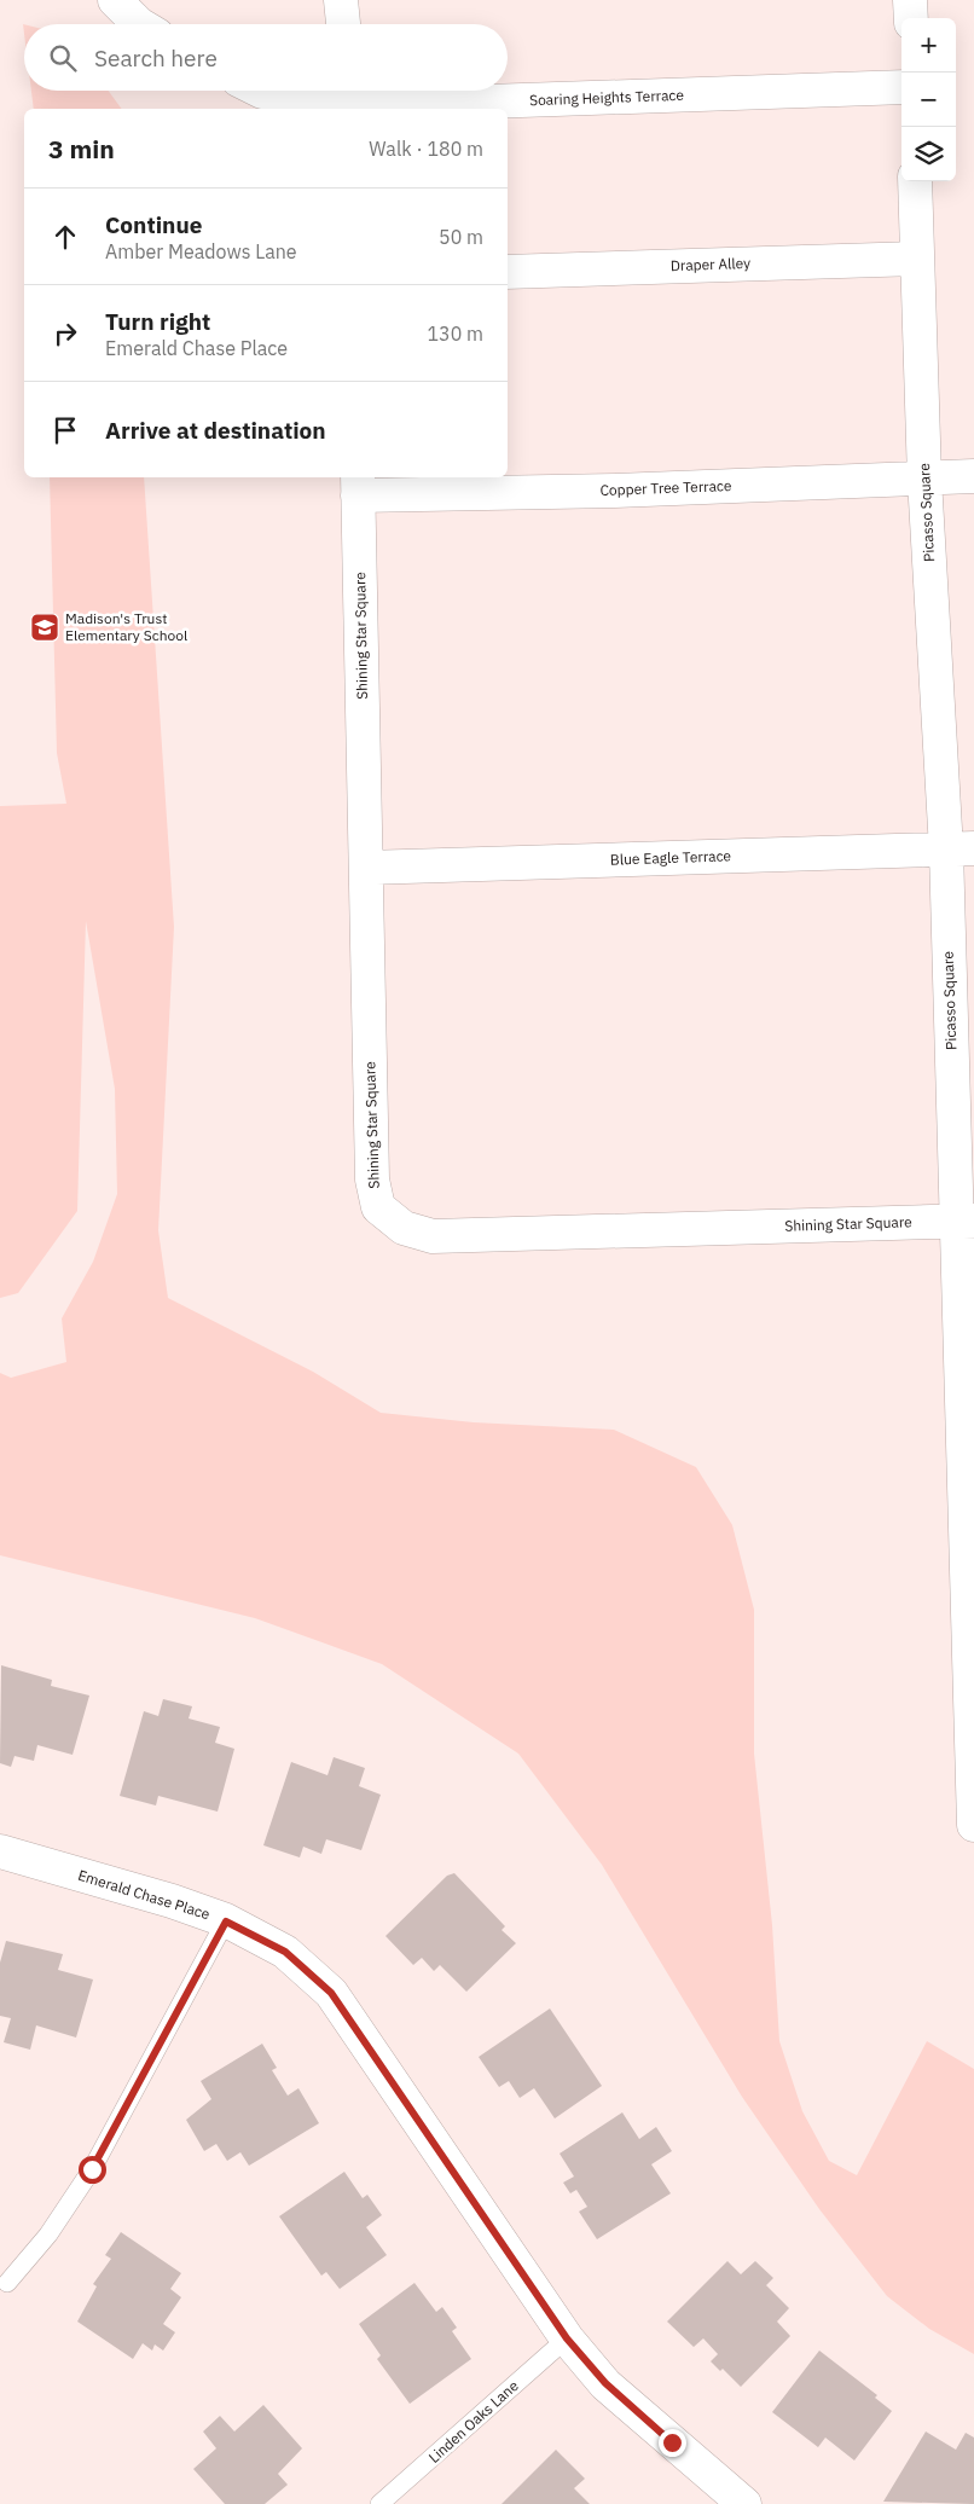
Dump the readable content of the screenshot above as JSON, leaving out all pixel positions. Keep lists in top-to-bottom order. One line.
{"streets":{"street":["Soaring Heights Terrace","Draper Alley","Copper Tree Terrace","Picasso Square","Shining Star Square","Blue Eagle Terrace","Emerald Chase Place"],"lane":["Linden Oaks Lane"]},"crossings":[["Draper Alley","Picasso Square"],["Copper Tree Terrace","Picasso Square"],["Copper Tree Terrace","Shining Star Square"],["Picasso Square","Shining Star Square"],["Picasso Square","Blue Eagle Terrace"],["Shining Star Square","Blue Eagle Terrace"],["Emerald Chase Place","Linden Oaks Lane"]],"places":{"school or university":["Madison's Trust Elementary School"]},"page":{"map_buttons":["+","−"],"search":"Search here","heading":["3 min","Walk · 180 m"],"list":[["Continue","Amber Meadows Lane","50 m"],["Turn right","Emerald Chase Place","130 m"],"Arrive at destination"]}}
